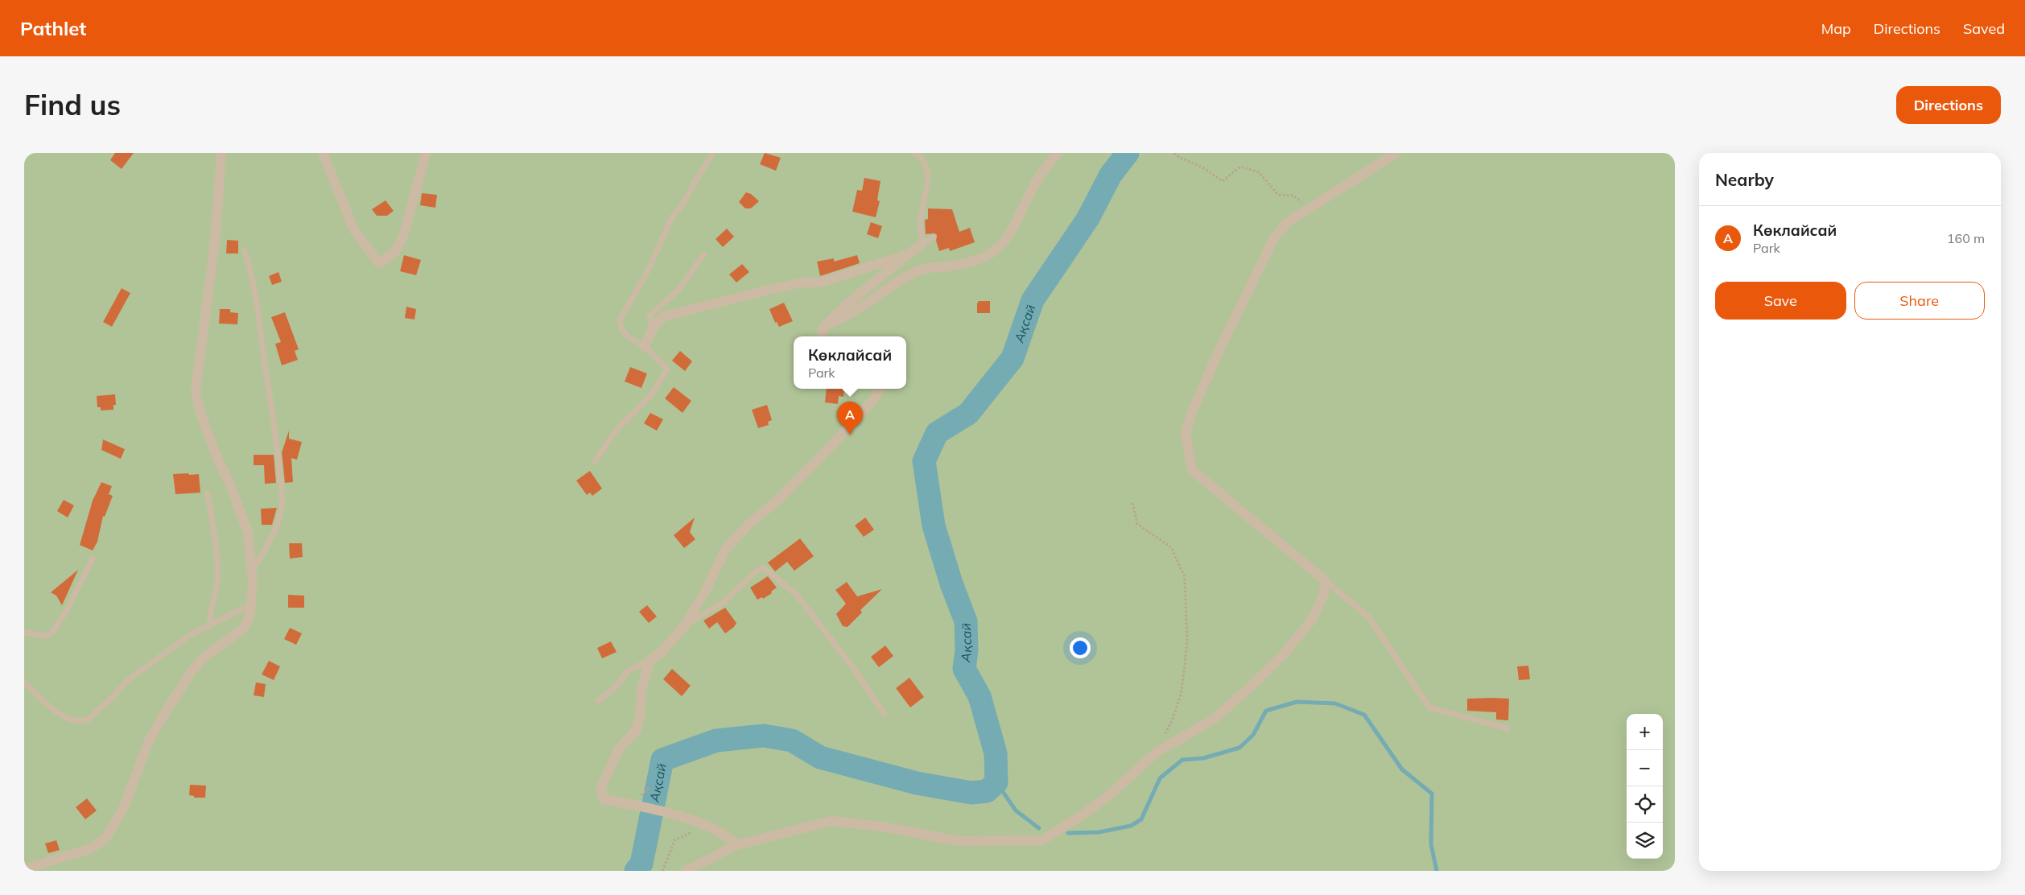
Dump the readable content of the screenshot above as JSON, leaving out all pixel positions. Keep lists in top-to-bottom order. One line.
{"water":["Ақсай"],"page":{"header":"Pathlet","nav":["Map","Directions","Saved"],"buttons":["Directions",["Save","Share"]],"title":"Find us","heading":"Nearby","list":[{"mark":"A","name":"Көклайсай","note":"Park","value":"160 m"}],"popup":["Көклайсай","Park"],"pins":"A","map_buttons":["+","−"]}}
